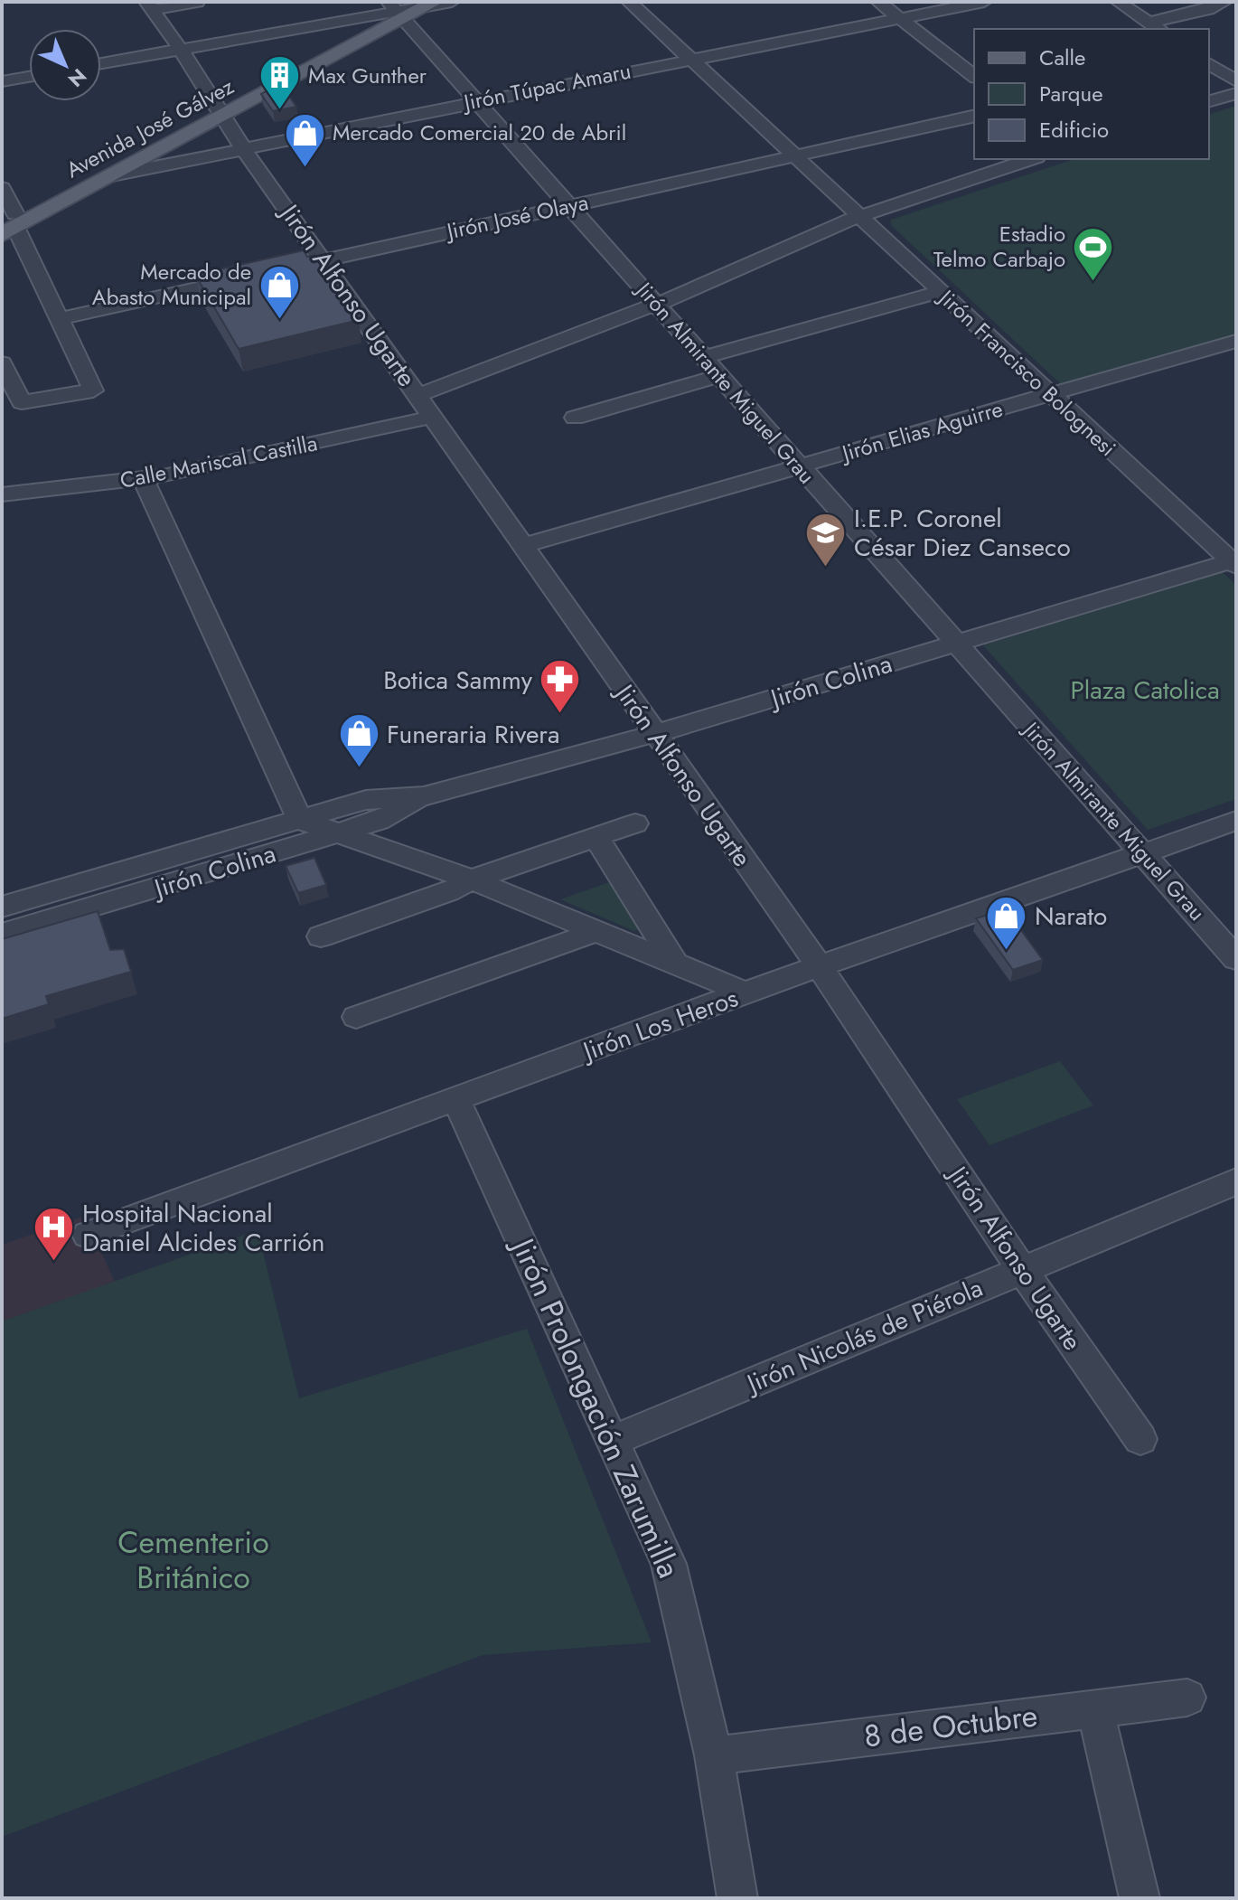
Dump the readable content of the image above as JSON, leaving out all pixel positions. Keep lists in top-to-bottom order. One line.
{"streets":{"main road":["Avenida José Gálvez"],"street":["Jirón Túpac Amaru","Jirón José Olaya","Jirón Alfonso Ugarte","Jirón Francisco Bolognesi","Jirón Almirante Miguel Grau","Jirón Elias Aguirre","Calle Mariscal Castilla","Jirón Colina","Jirón Los Heros","Jirón Nicolás de Piérola","Jirón Prolongación Zarumilla","8 de Octubre"]},"crossings":[["Jirón Túpac Amaru","Avenida José Gálvez"],["Jirón Túpac Amaru","Jirón Alfonso Ugarte"],["Jirón Túpac Amaru","Jirón Francisco Bolognesi"],["Jirón Túpac Amaru","Jirón Almirante Miguel Grau"],["Avenida José Gálvez","Jirón Alfonso Ugarte"],["Avenida José Gálvez","Jirón Almirante Miguel Grau"],["Jirón José Olaya","Jirón Alfonso Ugarte"],["Jirón José Olaya","Jirón Francisco Bolognesi"],["Jirón José Olaya","Jirón Almirante Miguel Grau"],["Jirón Alfonso Ugarte","Jirón Elias Aguirre"],["Jirón Alfonso Ugarte","Calle Mariscal Castilla"],["Jirón Alfonso Ugarte","Jirón Colina"],["Jirón Alfonso Ugarte","Jirón Los Heros"],["Jirón Alfonso Ugarte","Jirón Nicolás de Piérola"],["Jirón Francisco Bolognesi","Jirón Elias Aguirre"],["Jirón Francisco Bolognesi","Jirón Colina"],["Jirón Almirante Miguel Grau","Jirón Elias Aguirre"],["Jirón Almirante Miguel Grau","Jirón Colina"],["Jirón Almirante Miguel Grau","Jirón Los Heros"],["Jirón Los Heros","Jirón Prolongación Zarumilla"],["Jirón Nicolás de Piérola","Jirón Prolongación Zarumilla"],["Jirón Prolongación Zarumilla","8 de Octubre"]],"parks":["Plaza Catolica","Cementerio Británico"],"places":{"building":["Max Gunther"],"shop":["Mercado Comercial 20 de Abril","Mercado de Abasto Municipal","Funeraria Rivera","Narato"],"sports":["Estadio Telmo Carbajo"],"school or university":["I.E.P. Coronel César Diez Canseco"],"pharmacy":["Botica Sammy"],"hospital":["Hospital Nacional Daniel Alcides Carrión"]},"legend":["Calle","Parque","Edificio"],"north":"bottom right"}
